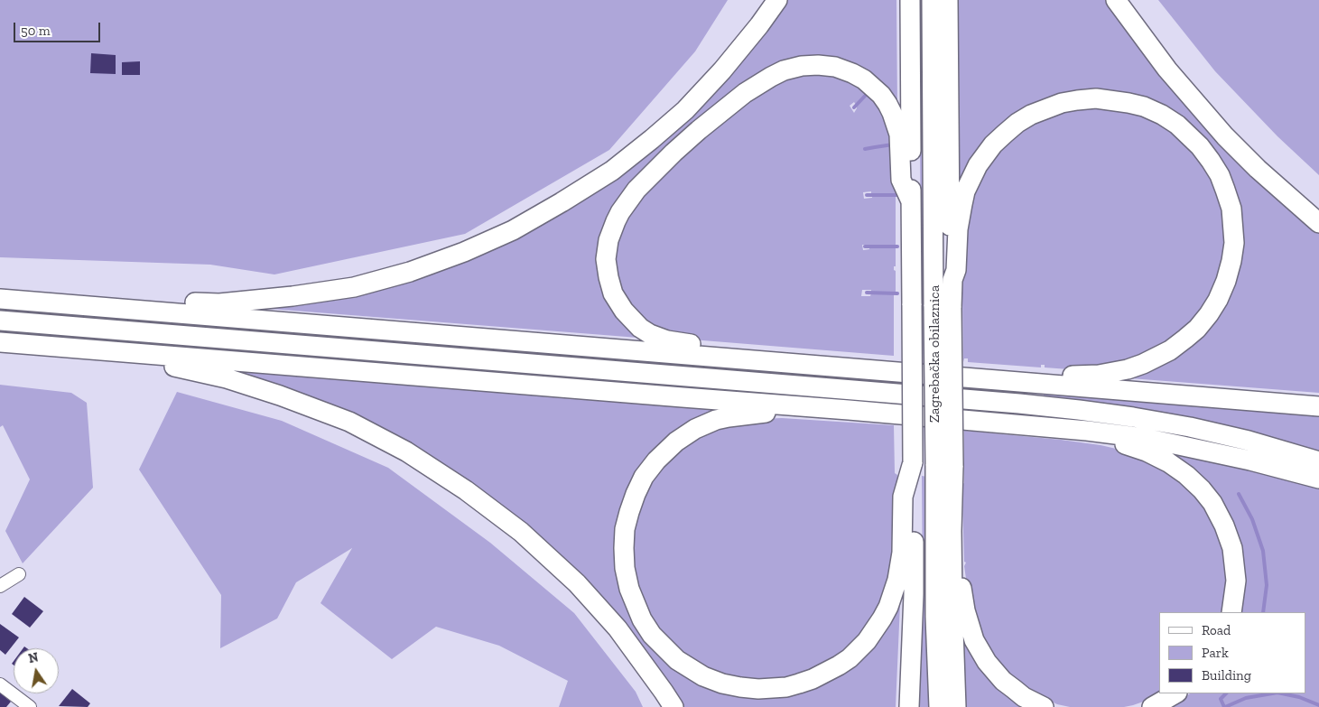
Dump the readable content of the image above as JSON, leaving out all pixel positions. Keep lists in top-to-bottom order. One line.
{"streets":{"highway":["Zagrebačka obilaznica"]},"legend":["Road","Park","Building"],"scale_bar":"50 m","north":"top"}
